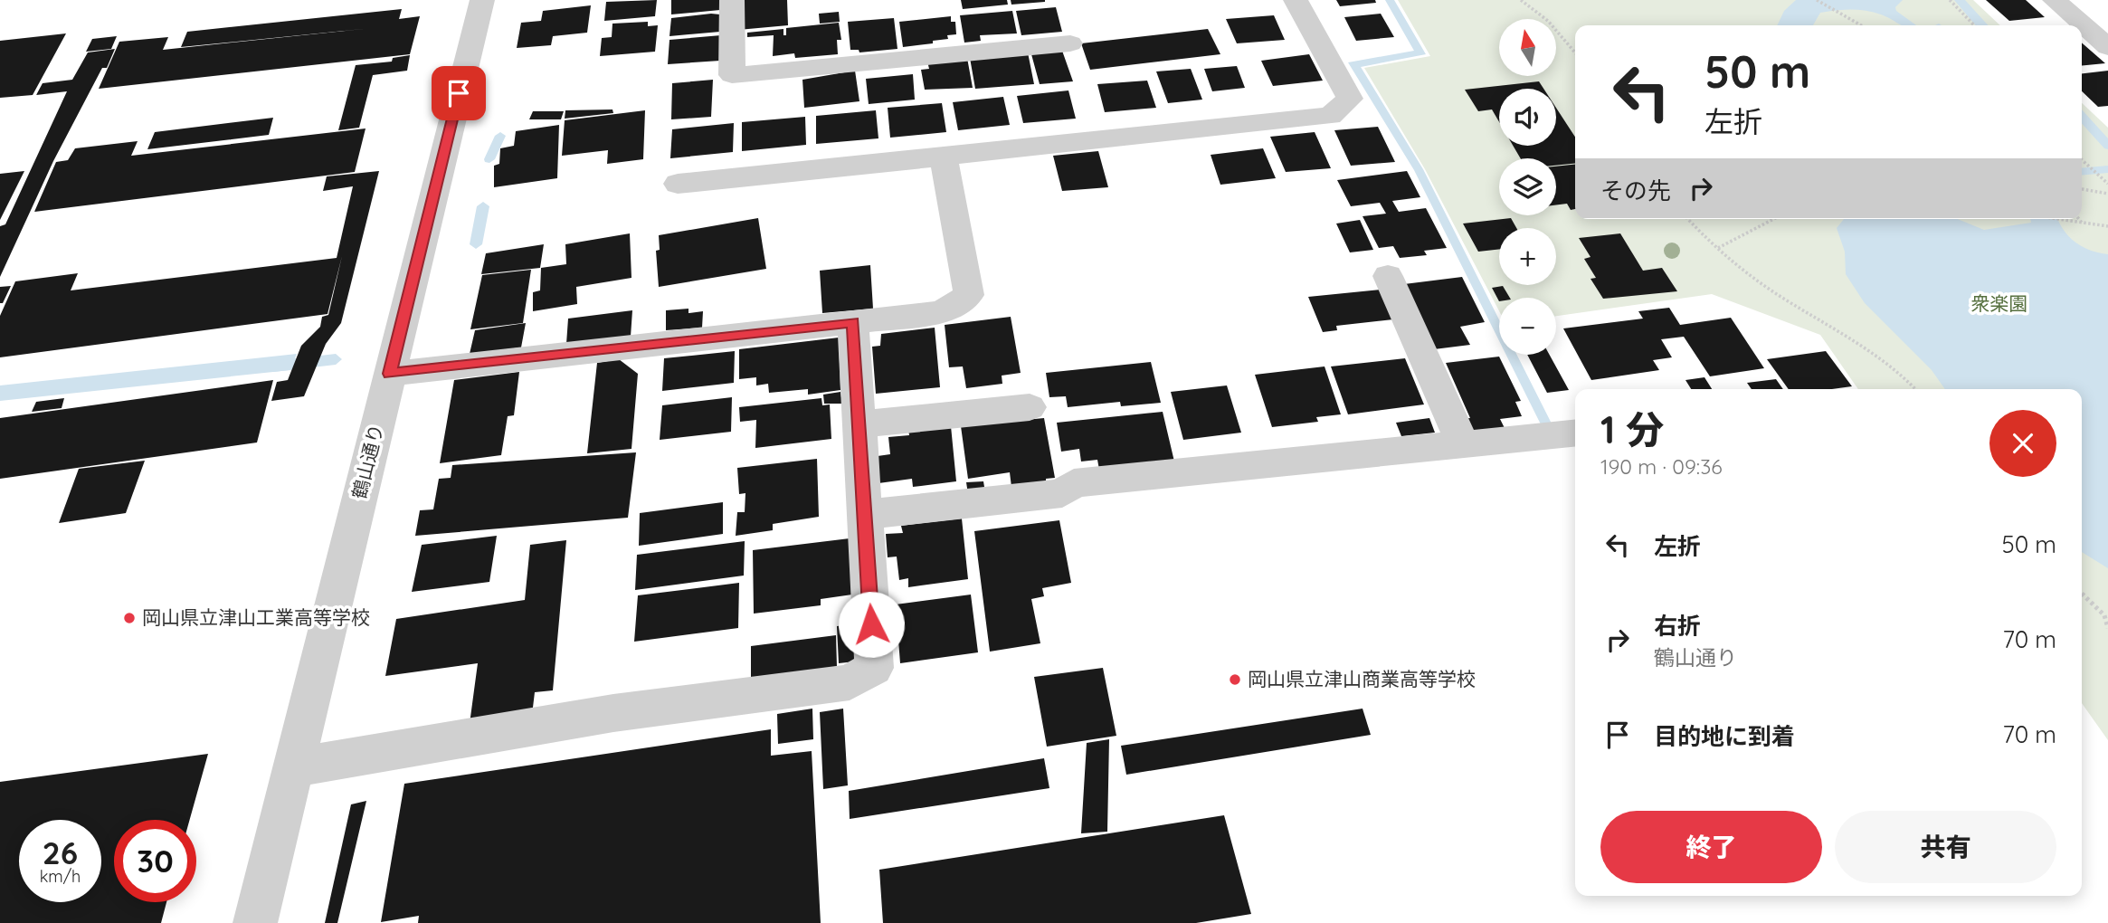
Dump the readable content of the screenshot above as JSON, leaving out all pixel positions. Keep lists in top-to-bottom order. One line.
{"streets":{"street":["鶴山通り"]},"parks":["衆楽園"],"places":["岡山県立津山工業高等学校","岡山県立津山商業高等学校"],"north":"top","page":{"map_buttons":["+","−"],"turn":["50 m","左折"],"then":"その先","heading":["1 分","190 m · 09:36"],"list":[{"name":"左折","value":"50 m"},{"name":"右折","note":"鶴山通り","value":"70 m"},{"name":"目的地に到着","value":"70 m"}],"buttons":["終了","共有"],"speed":"26 km/h","limit":"30"}}
